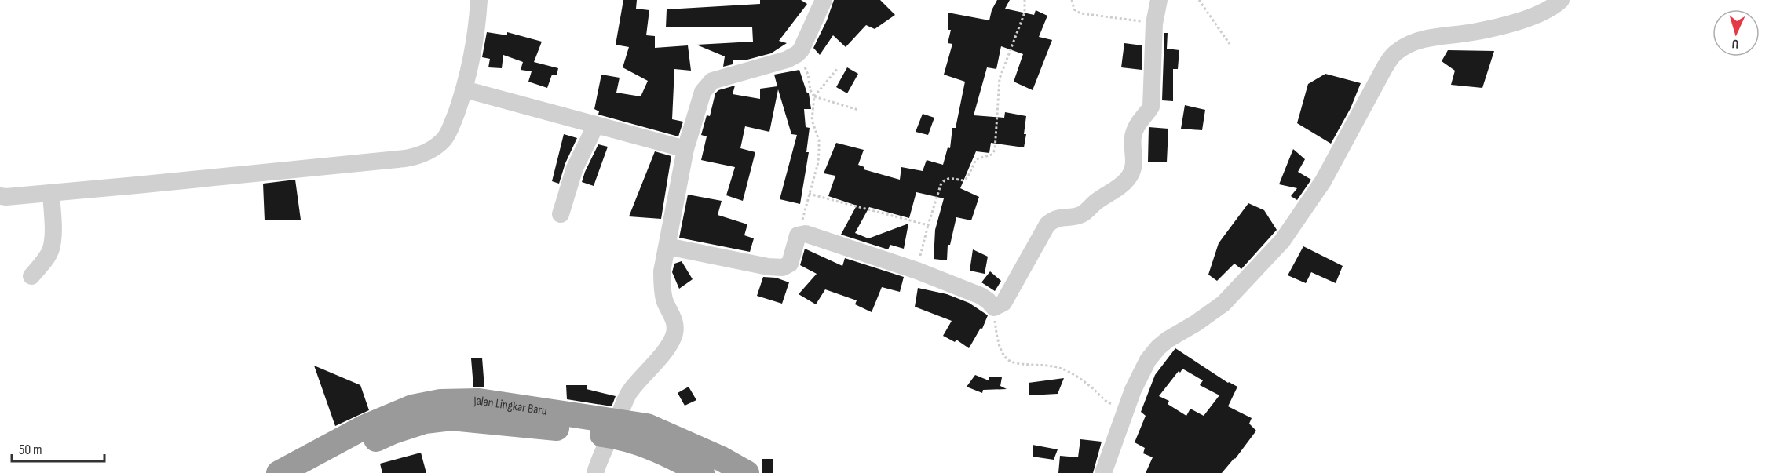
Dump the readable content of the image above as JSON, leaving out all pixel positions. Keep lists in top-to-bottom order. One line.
{"streets":{"highway":["Jalan Lingkar Baru"]},"scale_bar":"50 m","north":"bottom"}
